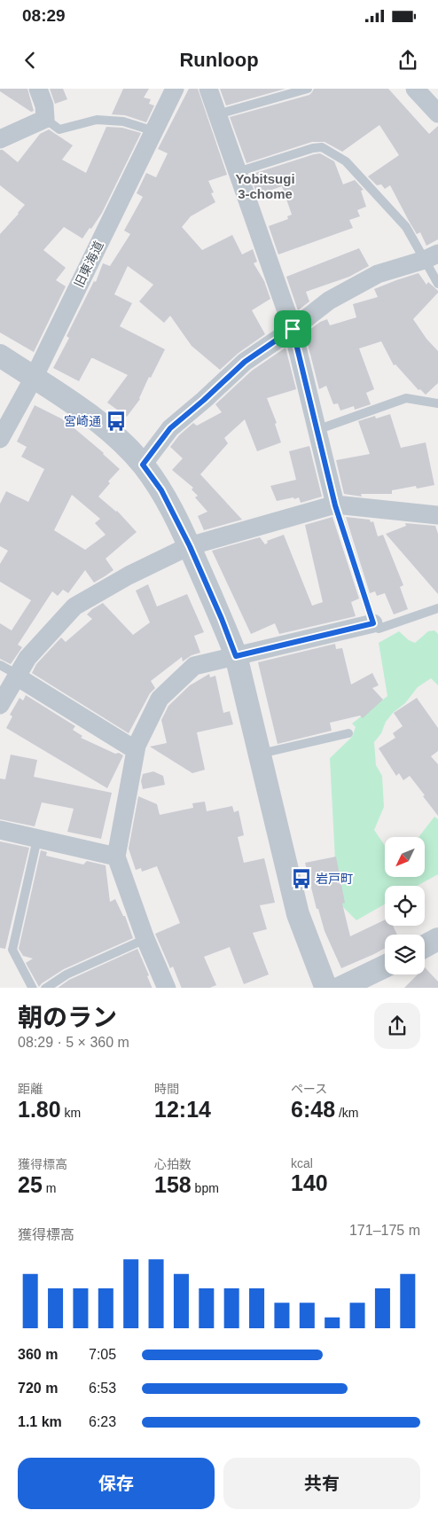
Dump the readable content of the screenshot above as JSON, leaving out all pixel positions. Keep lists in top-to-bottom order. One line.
{"streets":{"street":["旧東海道"]},"districts":["Yobitsugi 3-chome"],"places":{"bus stop":["宮崎通","岩戸町"]},"north":"bottom left","page":{"status":"08:29","header":"Runloop","heading":["朝のラン","08:29 · 5 × 360 m"],"stats":[["距離","1.80 km"],["時間","12:14"],["ペース","6:48 /km"],["獲得標高","25 m"],["心拍数","158 bpm"],["kcal","140"]],"chart":["獲得標高","171–175 m"],"list":[{"name":"360 m","note":"7:05"},{"name":"720 m","note":"6:53"},{"name":"1.1 km","note":"6:23"}],"buttons":["保存","共有"]}}
